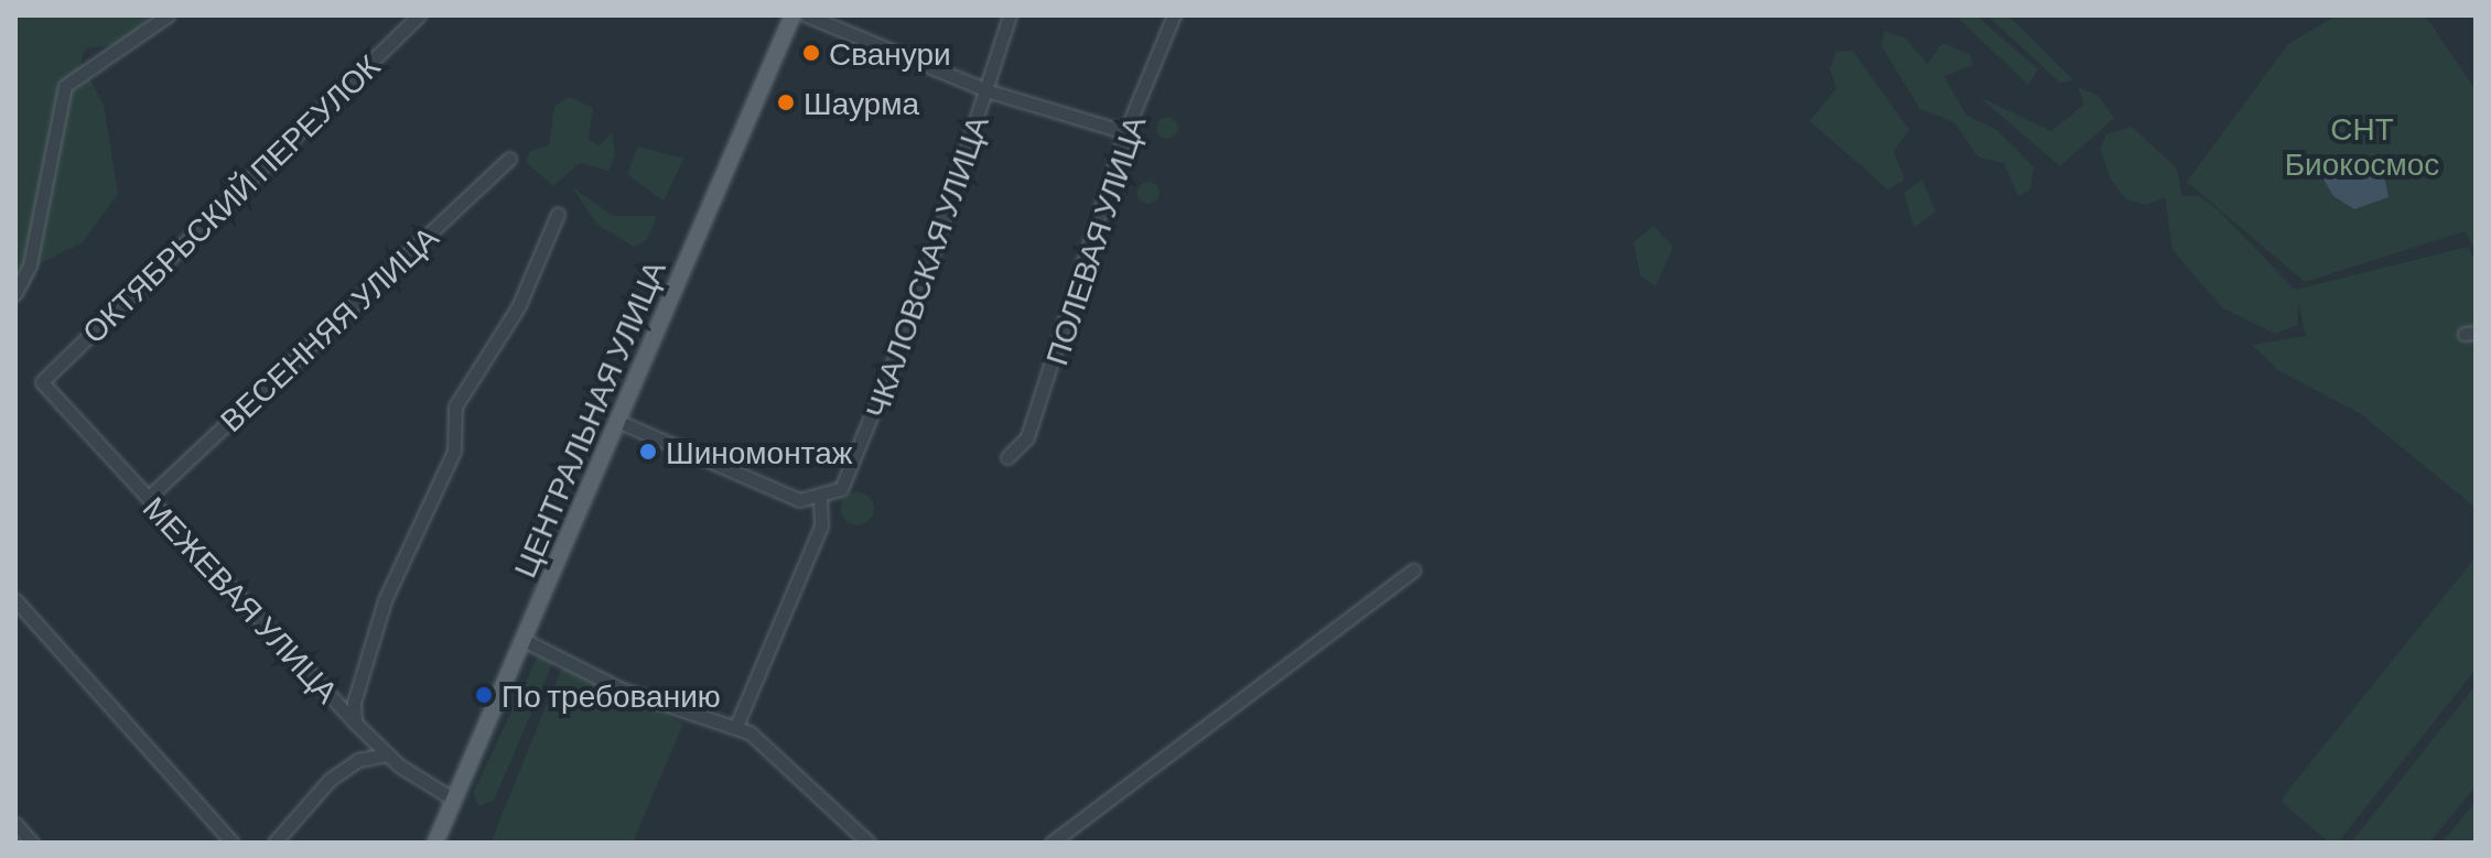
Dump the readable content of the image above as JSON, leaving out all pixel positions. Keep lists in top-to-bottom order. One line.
{"streets":{"main road":["ЦЕНТРАЛЬНАЯ УЛИЦА"],"street":["ОКТЯБРЬСКИЙ ПЕРЕУЛОК","ПОЛЕВАЯ УЛИЦА","ЧКАЛОВСКАЯ УЛИЦА","ВЕСЕННЯЯ УЛИЦА","МЕЖЕВАЯ УЛИЦА"]},"crossings":[["ОКТЯБРЬСКИЙ ПЕРЕУЛОК","МЕЖЕВАЯ УЛИЦА"],["ВЕСЕННЯЯ УЛИЦА","МЕЖЕВАЯ УЛИЦА"],["ЦЕНТРАЛЬНАЯ УЛИЦА","МЕЖЕВАЯ УЛИЦА"]],"parks":["СНТ Биокосмос"],"places":["Сванури","Шаурма","Шиномонтаж","По требованию"]}
